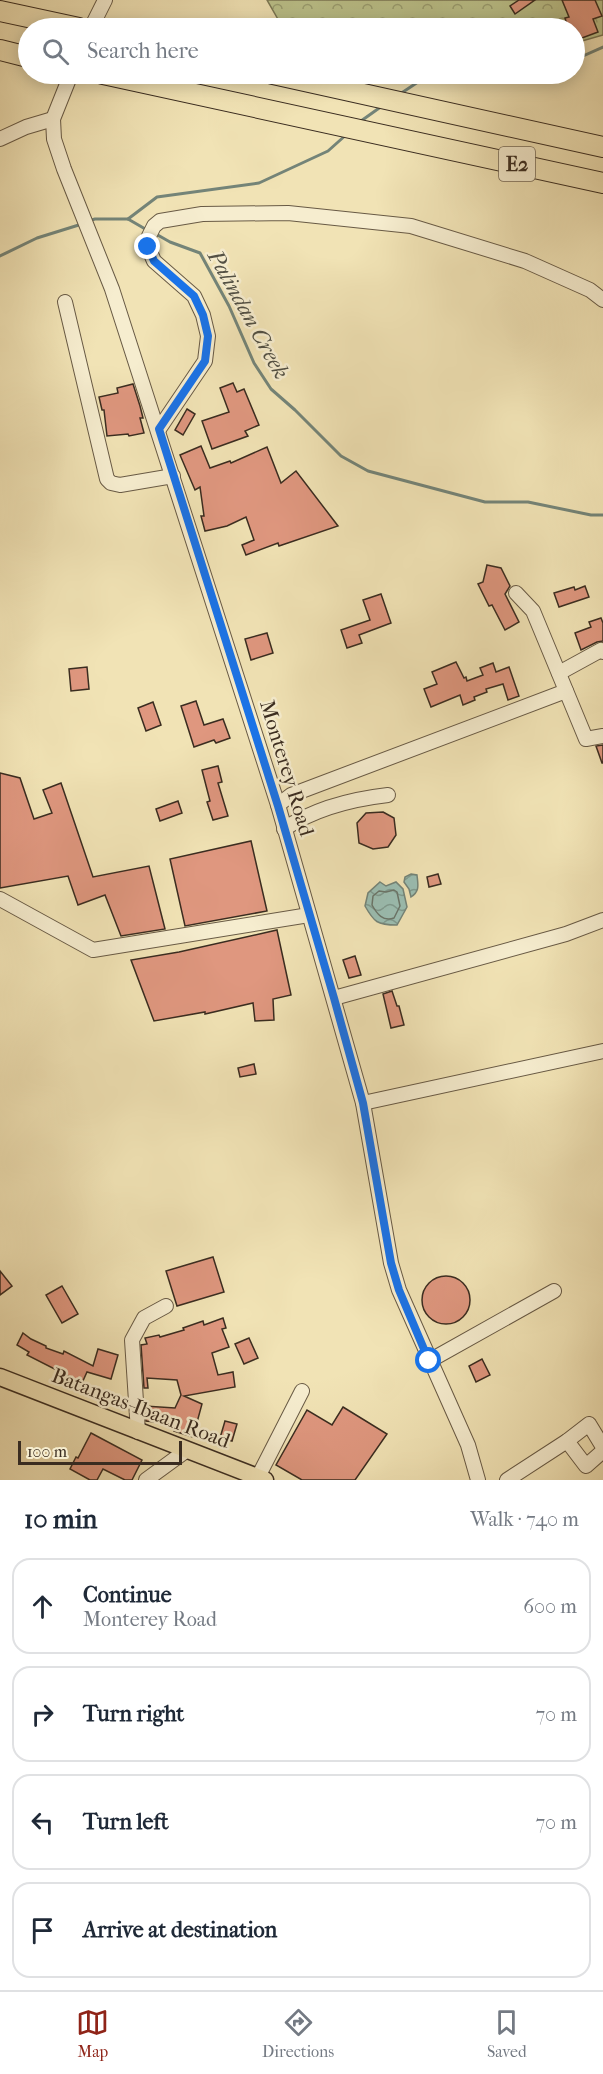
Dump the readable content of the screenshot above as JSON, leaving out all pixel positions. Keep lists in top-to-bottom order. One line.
{"streets":{"highway":["E2"],"main road":["Batangas-Ibaan Road"],"street":["Monterey Road"]},"water":["Palindan Creek"],"scale_bar":"100 m","page":{"search":"Search here","scale":"100 m","heading":["10 min","Walk · 740 m"],"list":[["Continue","Monterey Road","600 m"],["Turn right","70 m"],["Turn left","70 m"],"Arrive at destination"],"nav":["Map","Directions","Saved"]}}
